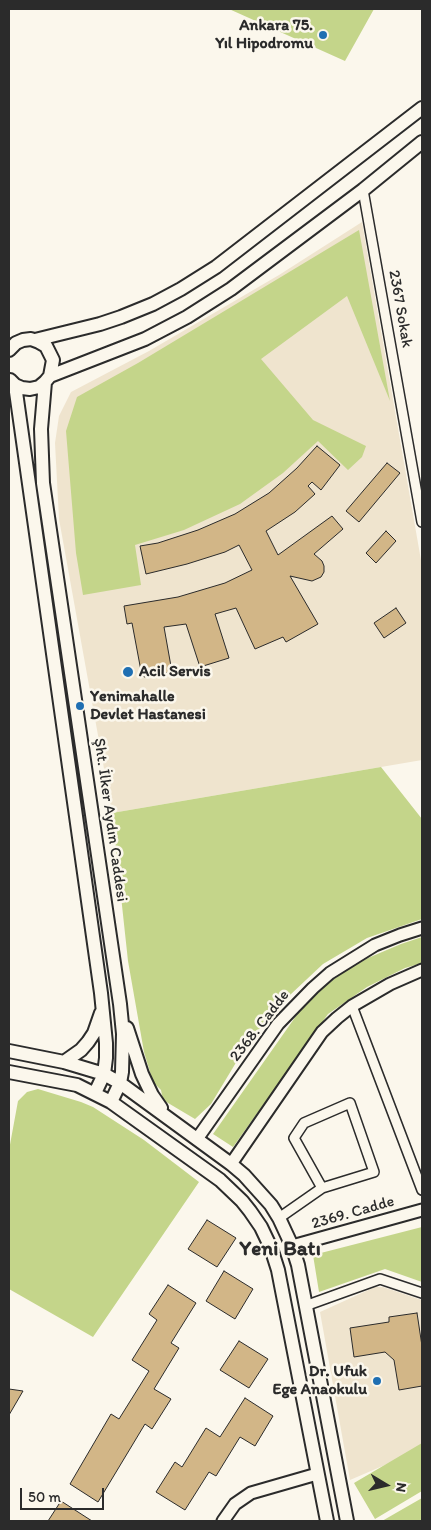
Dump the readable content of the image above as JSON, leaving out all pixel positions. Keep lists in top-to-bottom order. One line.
{"streets":{"main road":["Şht. İlker Aydın Caddesi"],"street":["2367 Sokak","2368. Cadde","2369. Cadde"]},"districts":["Yeni Batı"],"places":["Ankara 75. Yıl Hipodromu","Acil Servis","Yenimahalle Devlet Hastanesi","Dr. Ufuk Ege Anaokulu"],"scale_bar":"50 m","north":"right"}
